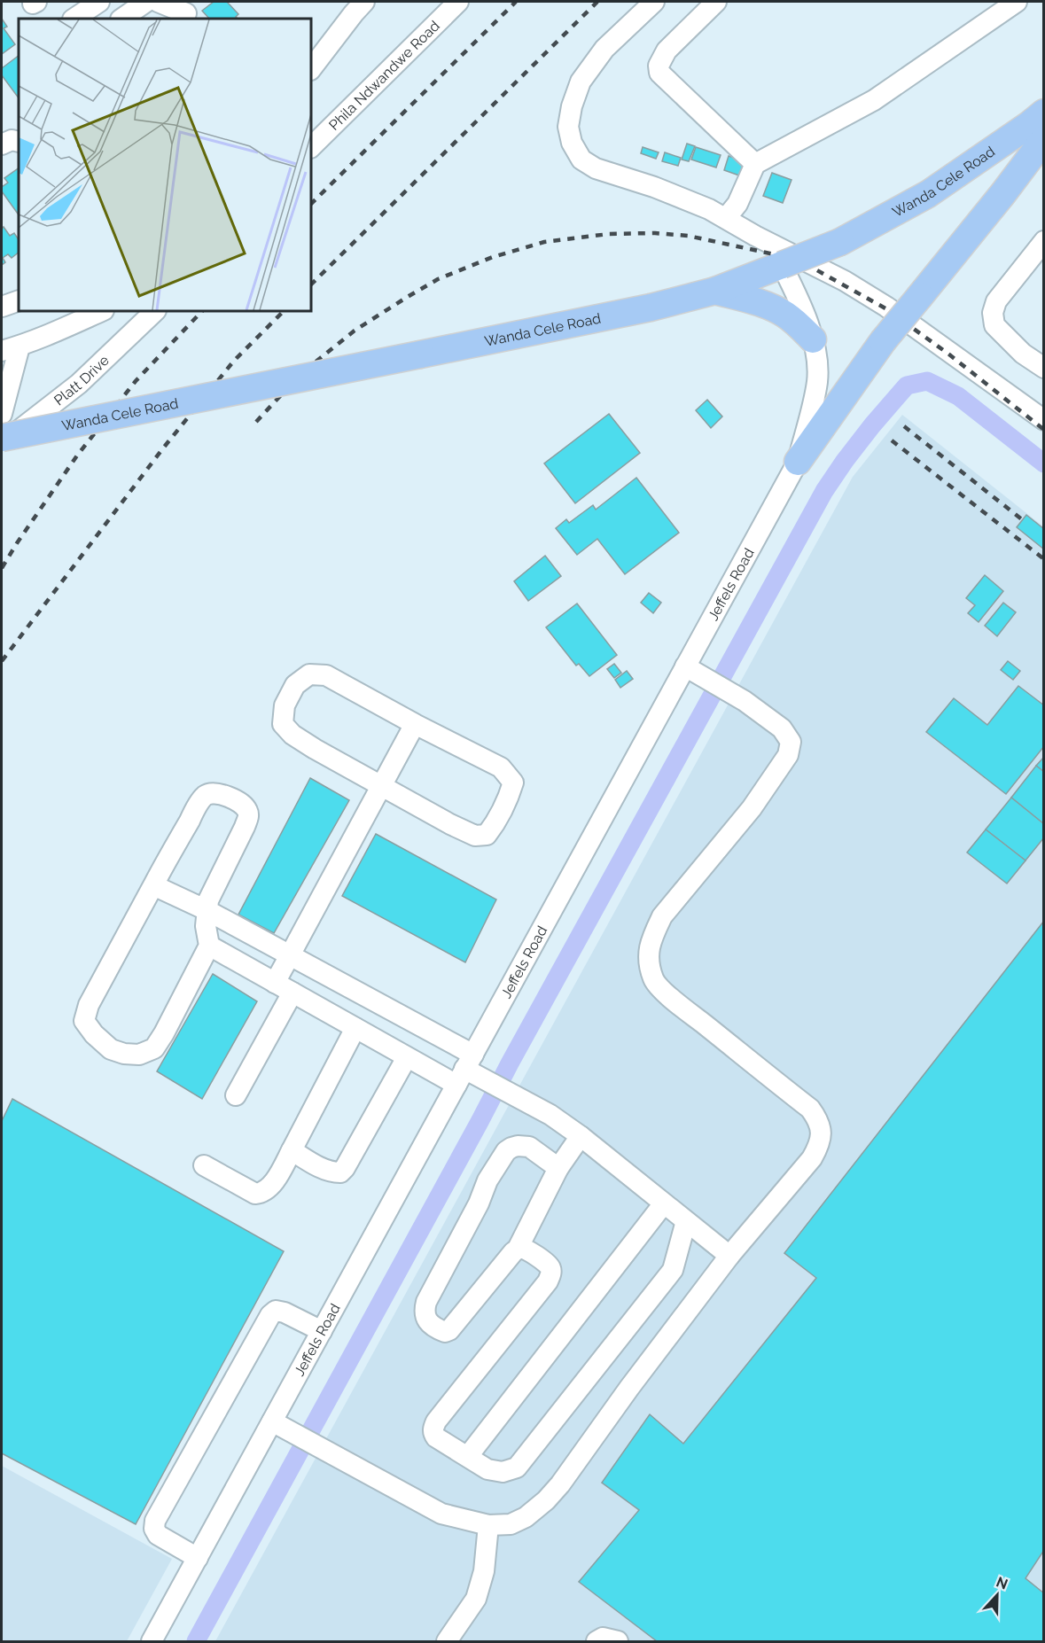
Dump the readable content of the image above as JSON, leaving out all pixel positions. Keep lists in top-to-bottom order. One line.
{"streets":{"main road":["Wanda Cele Road"],"street":["Phila Ndwandwe Road","Platt Drive","Jeffels Road"]},"crossings":[["Wanda Cele Road","Jeffels Road"]],"north":"top"}
